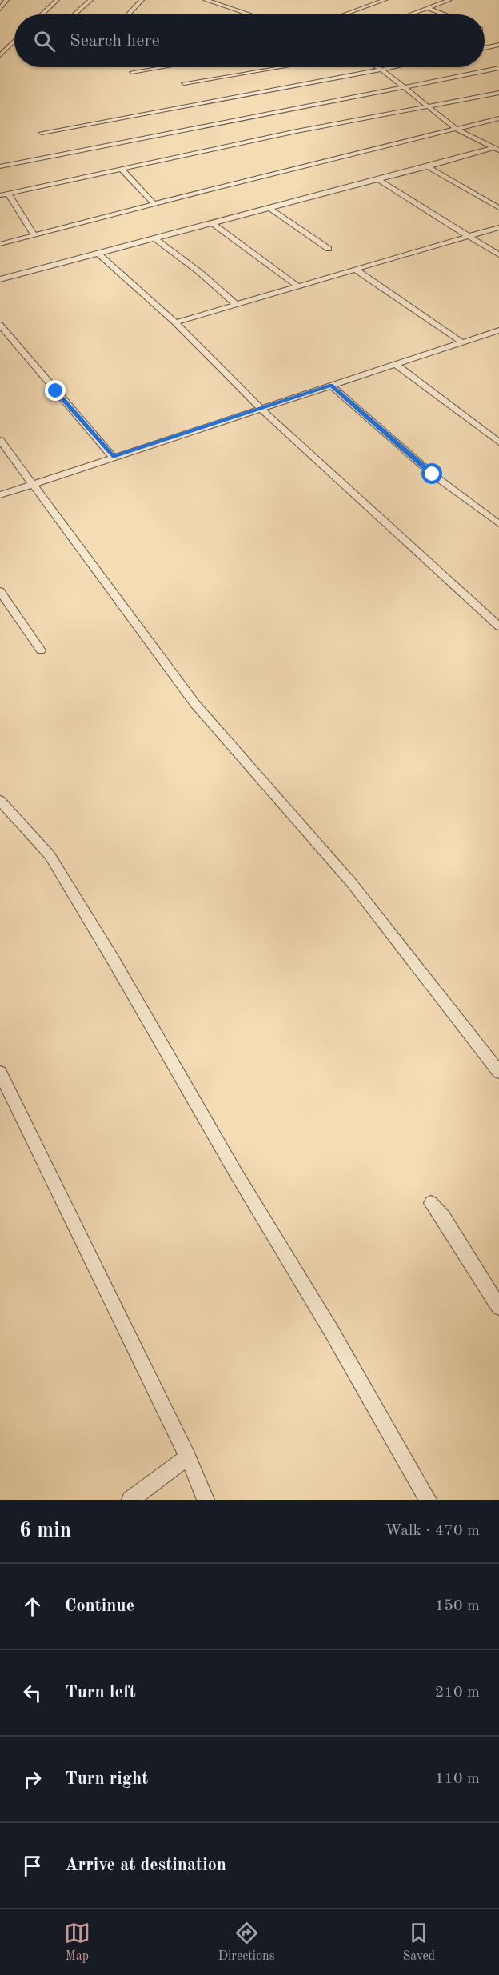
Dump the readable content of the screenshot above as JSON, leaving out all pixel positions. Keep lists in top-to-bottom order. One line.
{"page":{"search":"Search here","heading":["6 min","Walk · 470 m"],"list":[["Continue","150 m"],["Turn left","210 m"],["Turn right","110 m"],"Arrive at destination"],"nav":["Map","Directions","Saved"]}}
